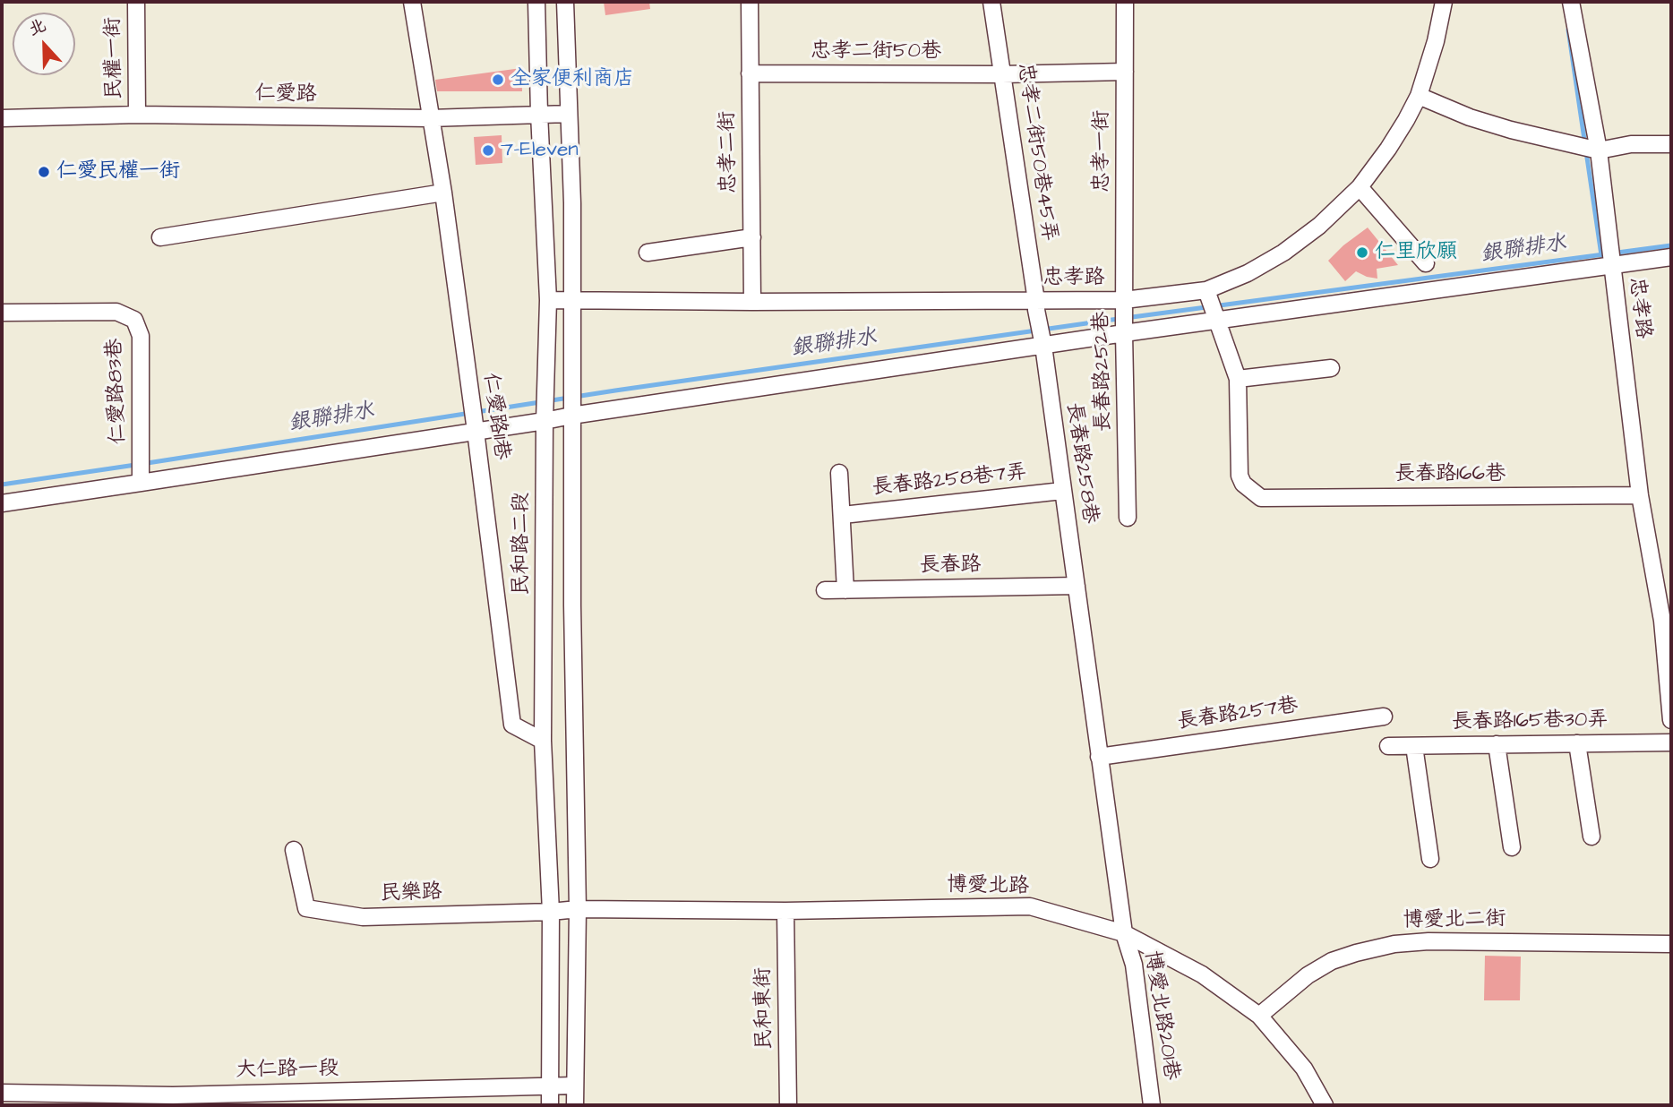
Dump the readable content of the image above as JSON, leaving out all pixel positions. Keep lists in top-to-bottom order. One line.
{"streets":{"street":["忠孝二街50巷","民權一街","仁愛路","忠孝一街","忠孝二街","忠孝二街50巷45弄","忠孝路","長春路252巷","仁愛路83巷","仁愛路11巷","長春路258巷","長春路166巷","長春路258巷7弄","民和路二段","長春路","長春路257巷","長春路165巷30弄","博愛北路","民樂路","博愛北二街","民和東街","博愛北路201巷","大仁路一段"]},"crossings":[["忠孝二街50巷","忠孝一街"],["忠孝二街50巷","忠孝二街"],["忠孝二街50巷","忠孝二街50巷45弄"],["民權一街","仁愛路"],["仁愛路","仁愛路11巷"],["仁愛路","民和路二段"],["忠孝一街","忠孝路"],["忠孝一街","長春路252巷"],["忠孝二街","忠孝路"],["忠孝二街50巷45弄","忠孝路"],["忠孝二街50巷45弄","長春路258巷"],["忠孝路","長春路252巷"],["忠孝路","長春路166巷"],["忠孝路","民和路二段"],["仁愛路11巷","民和路二段"],["長春路258巷","長春路258巷7弄"],["長春路258巷","長春路"],["民和路二段","民樂路"],["民和路二段","大仁路一段"],["博愛北路","民樂路"],["博愛北路","博愛北二街"],["博愛北路","民和東街"],["博愛北路","博愛北路201巷"]],"water":["銀聯排水"],"places":["全家便利商店","7-Eleven","仁愛民權一街","仁里欣願"],"north":"top"}
